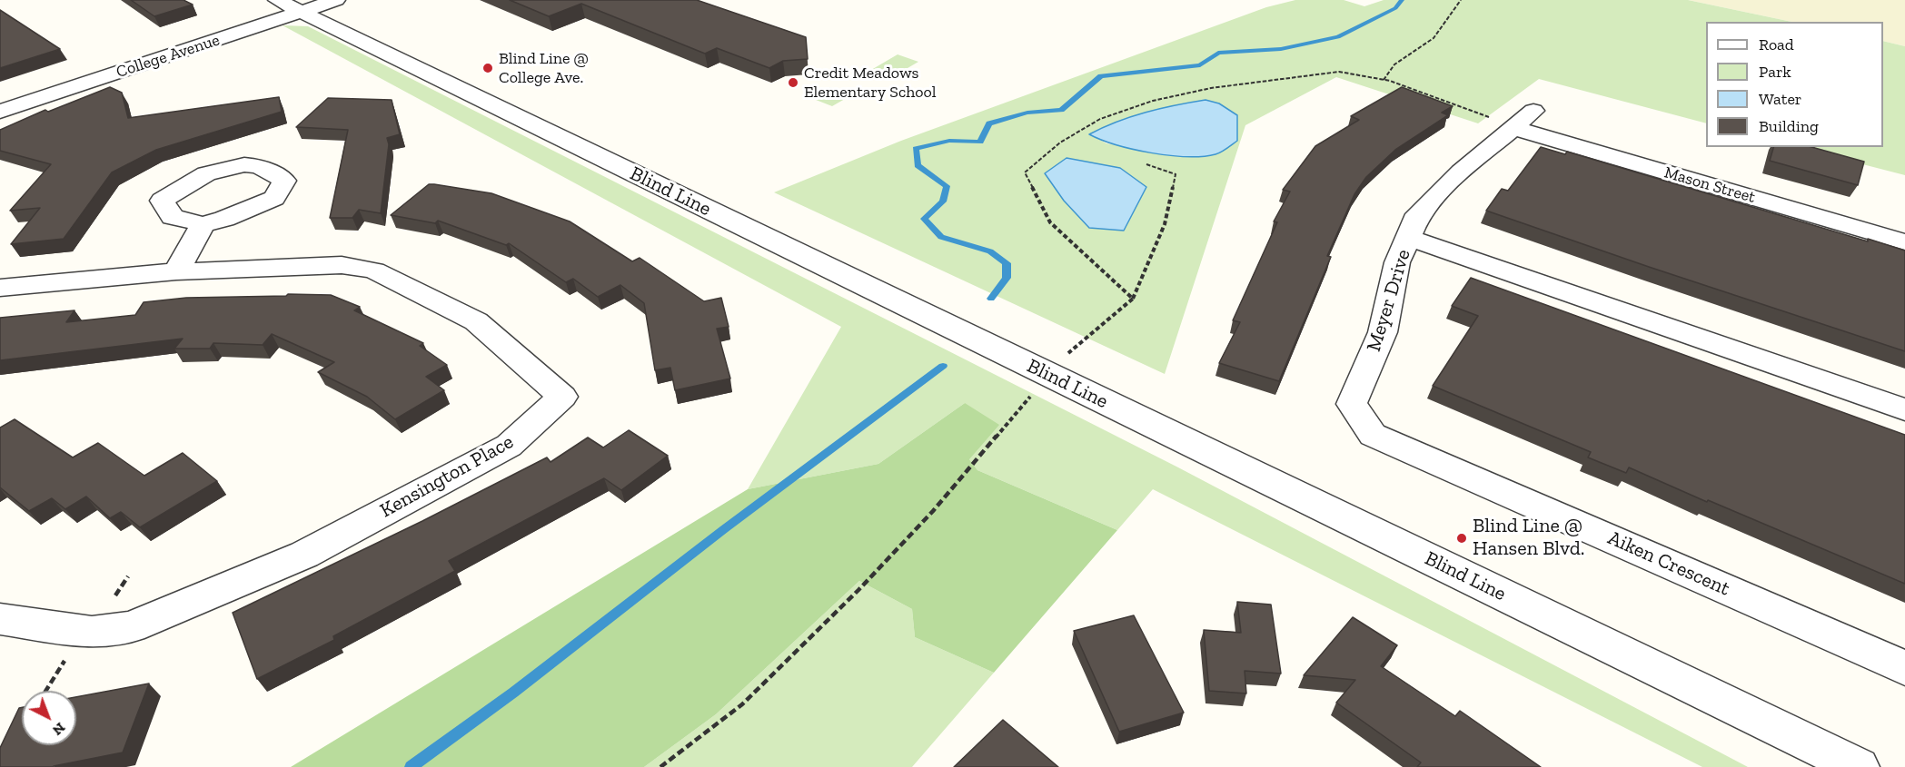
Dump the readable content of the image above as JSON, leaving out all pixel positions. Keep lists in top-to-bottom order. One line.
{"streets":{"street":["College Avenue","Mason Street","Blind Line","Meyer Drive","Kensington Place","Aiken Crescent"]},"crossings":[["College Avenue","Blind Line"],["Mason Street","Meyer Drive"],["Meyer Drive","Aiken Crescent"]],"places":["Blind Line @ College Ave.","Credit Meadows Elementary School","Blind Line @ Hansen Blvd."],"legend":["Road","Park","Water","Building"],"north":"bottom right"}
